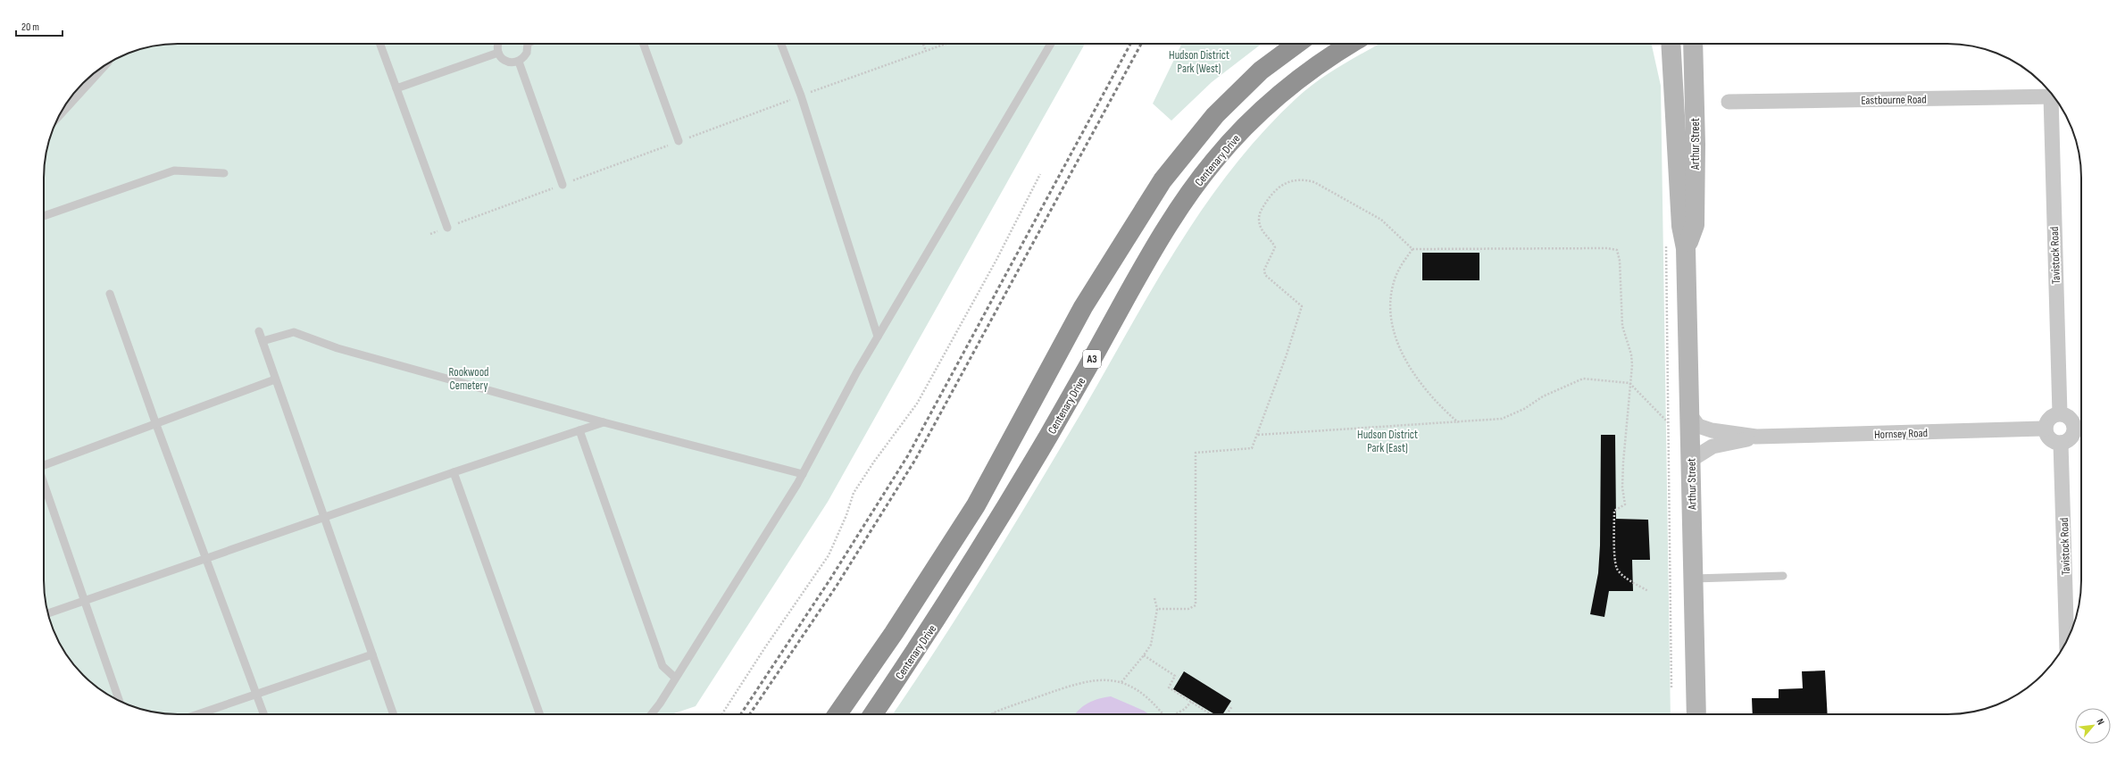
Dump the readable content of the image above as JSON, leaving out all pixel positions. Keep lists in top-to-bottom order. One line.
{"streets":{"highway":["Centenary Drive","A3"],"main road":["Arthur Street"],"street":["Eastbourne Road","Tavistock Road","Hornsey Road"]},"crossings":[["Arthur Street","Hornsey Road"],["Tavistock Road","Hornsey Road"]],"parks":["Hudson District Park (West)","Rookwood Cemetery","Hudson District Park (East)"],"scale_bar":"20 m","north":"top right"}
